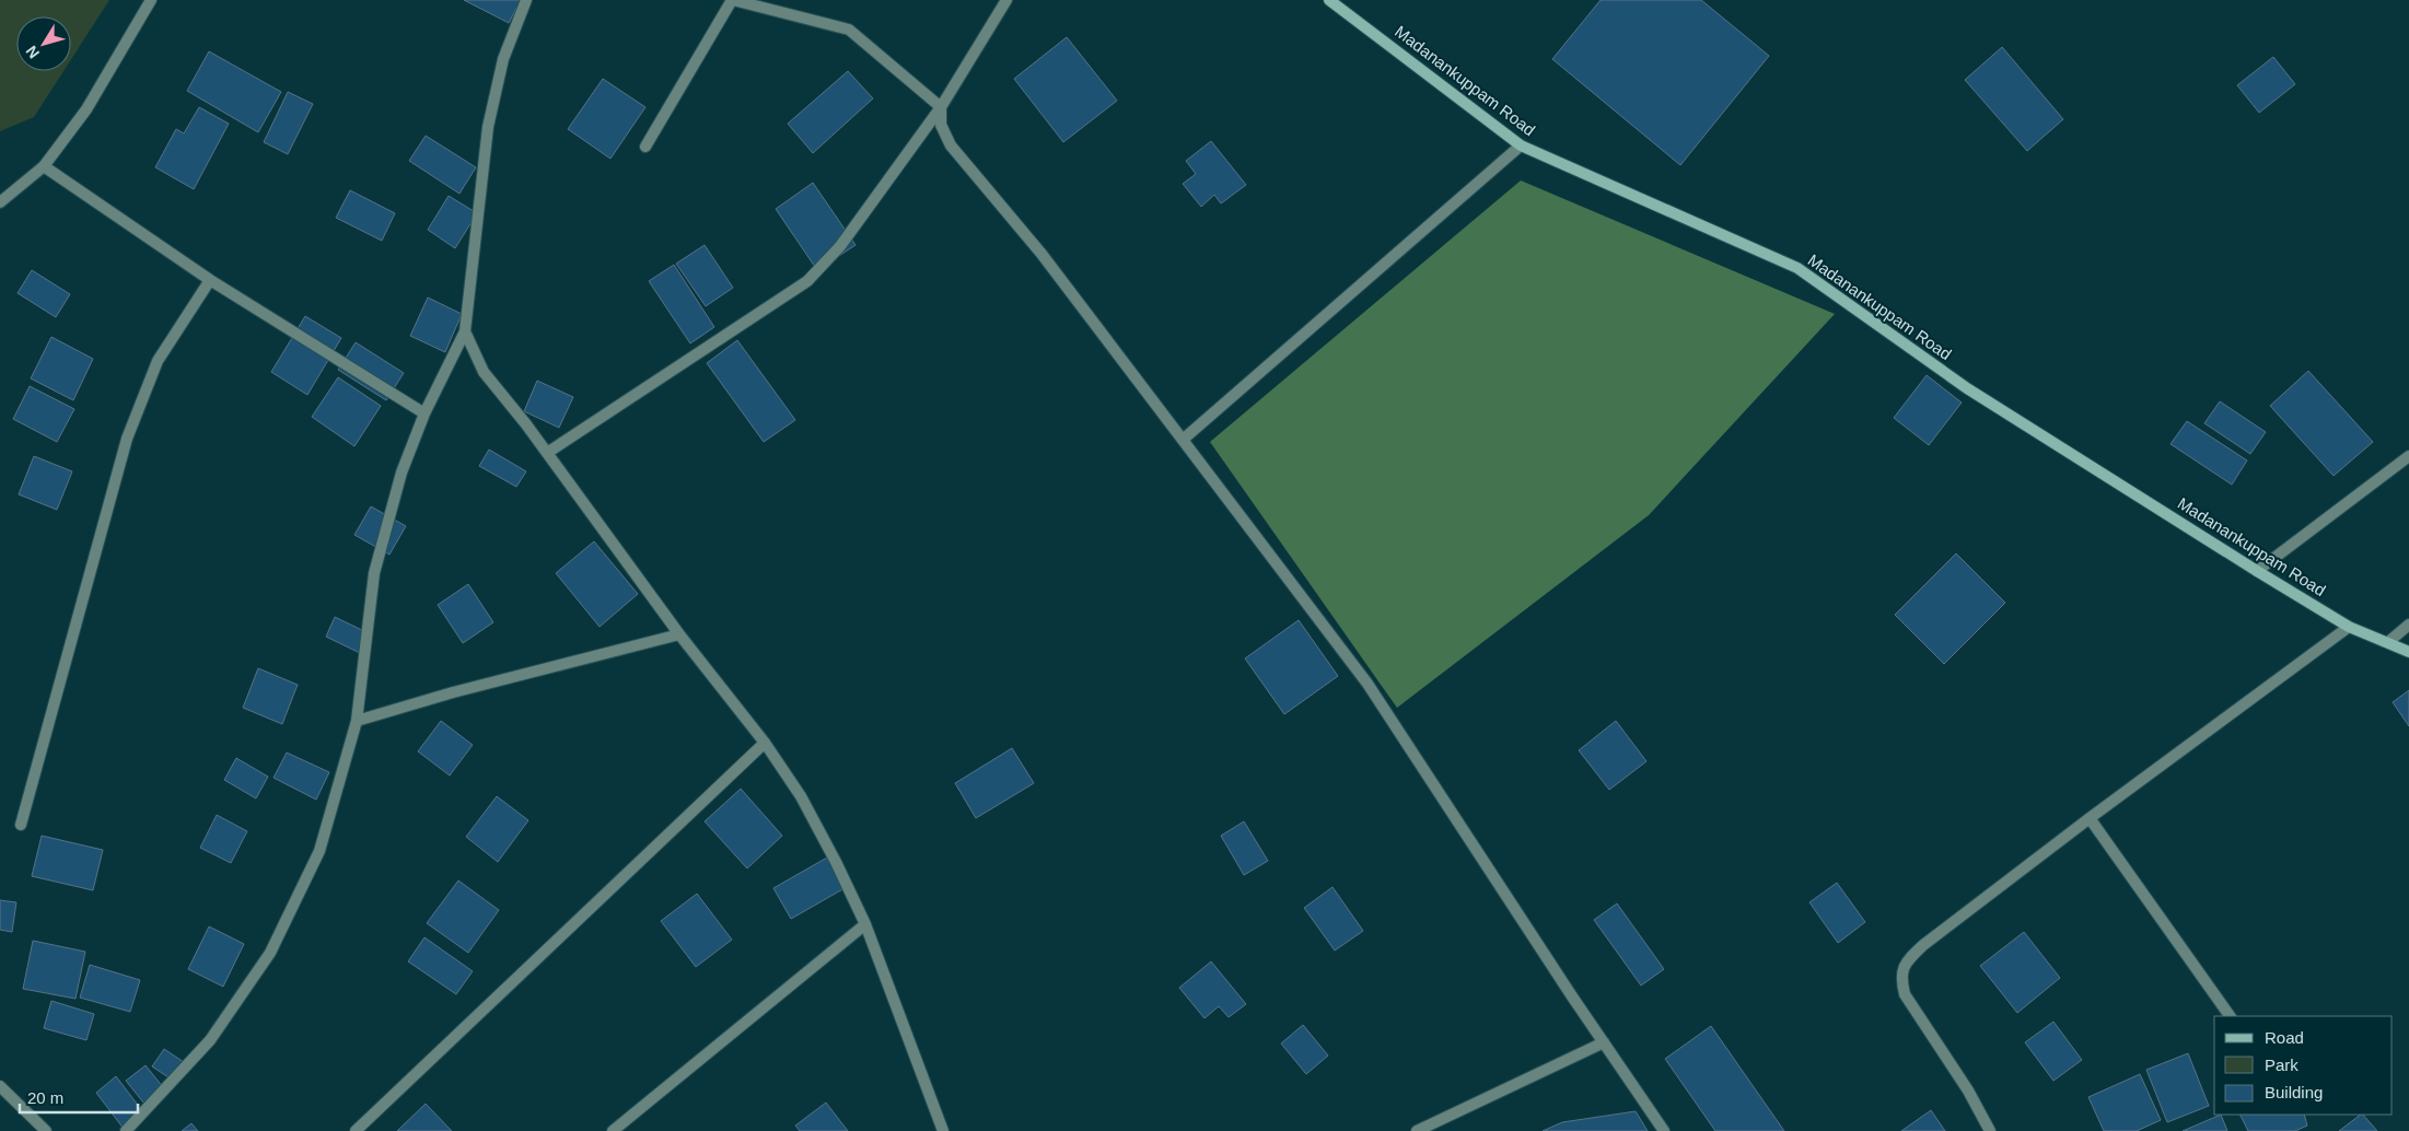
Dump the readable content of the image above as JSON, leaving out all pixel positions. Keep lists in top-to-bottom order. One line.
{"streets":{"main road":["Madanankuppam Road"]},"legend":["Road","Park","Building"],"scale_bar":"20 m","north":"bottom left"}
